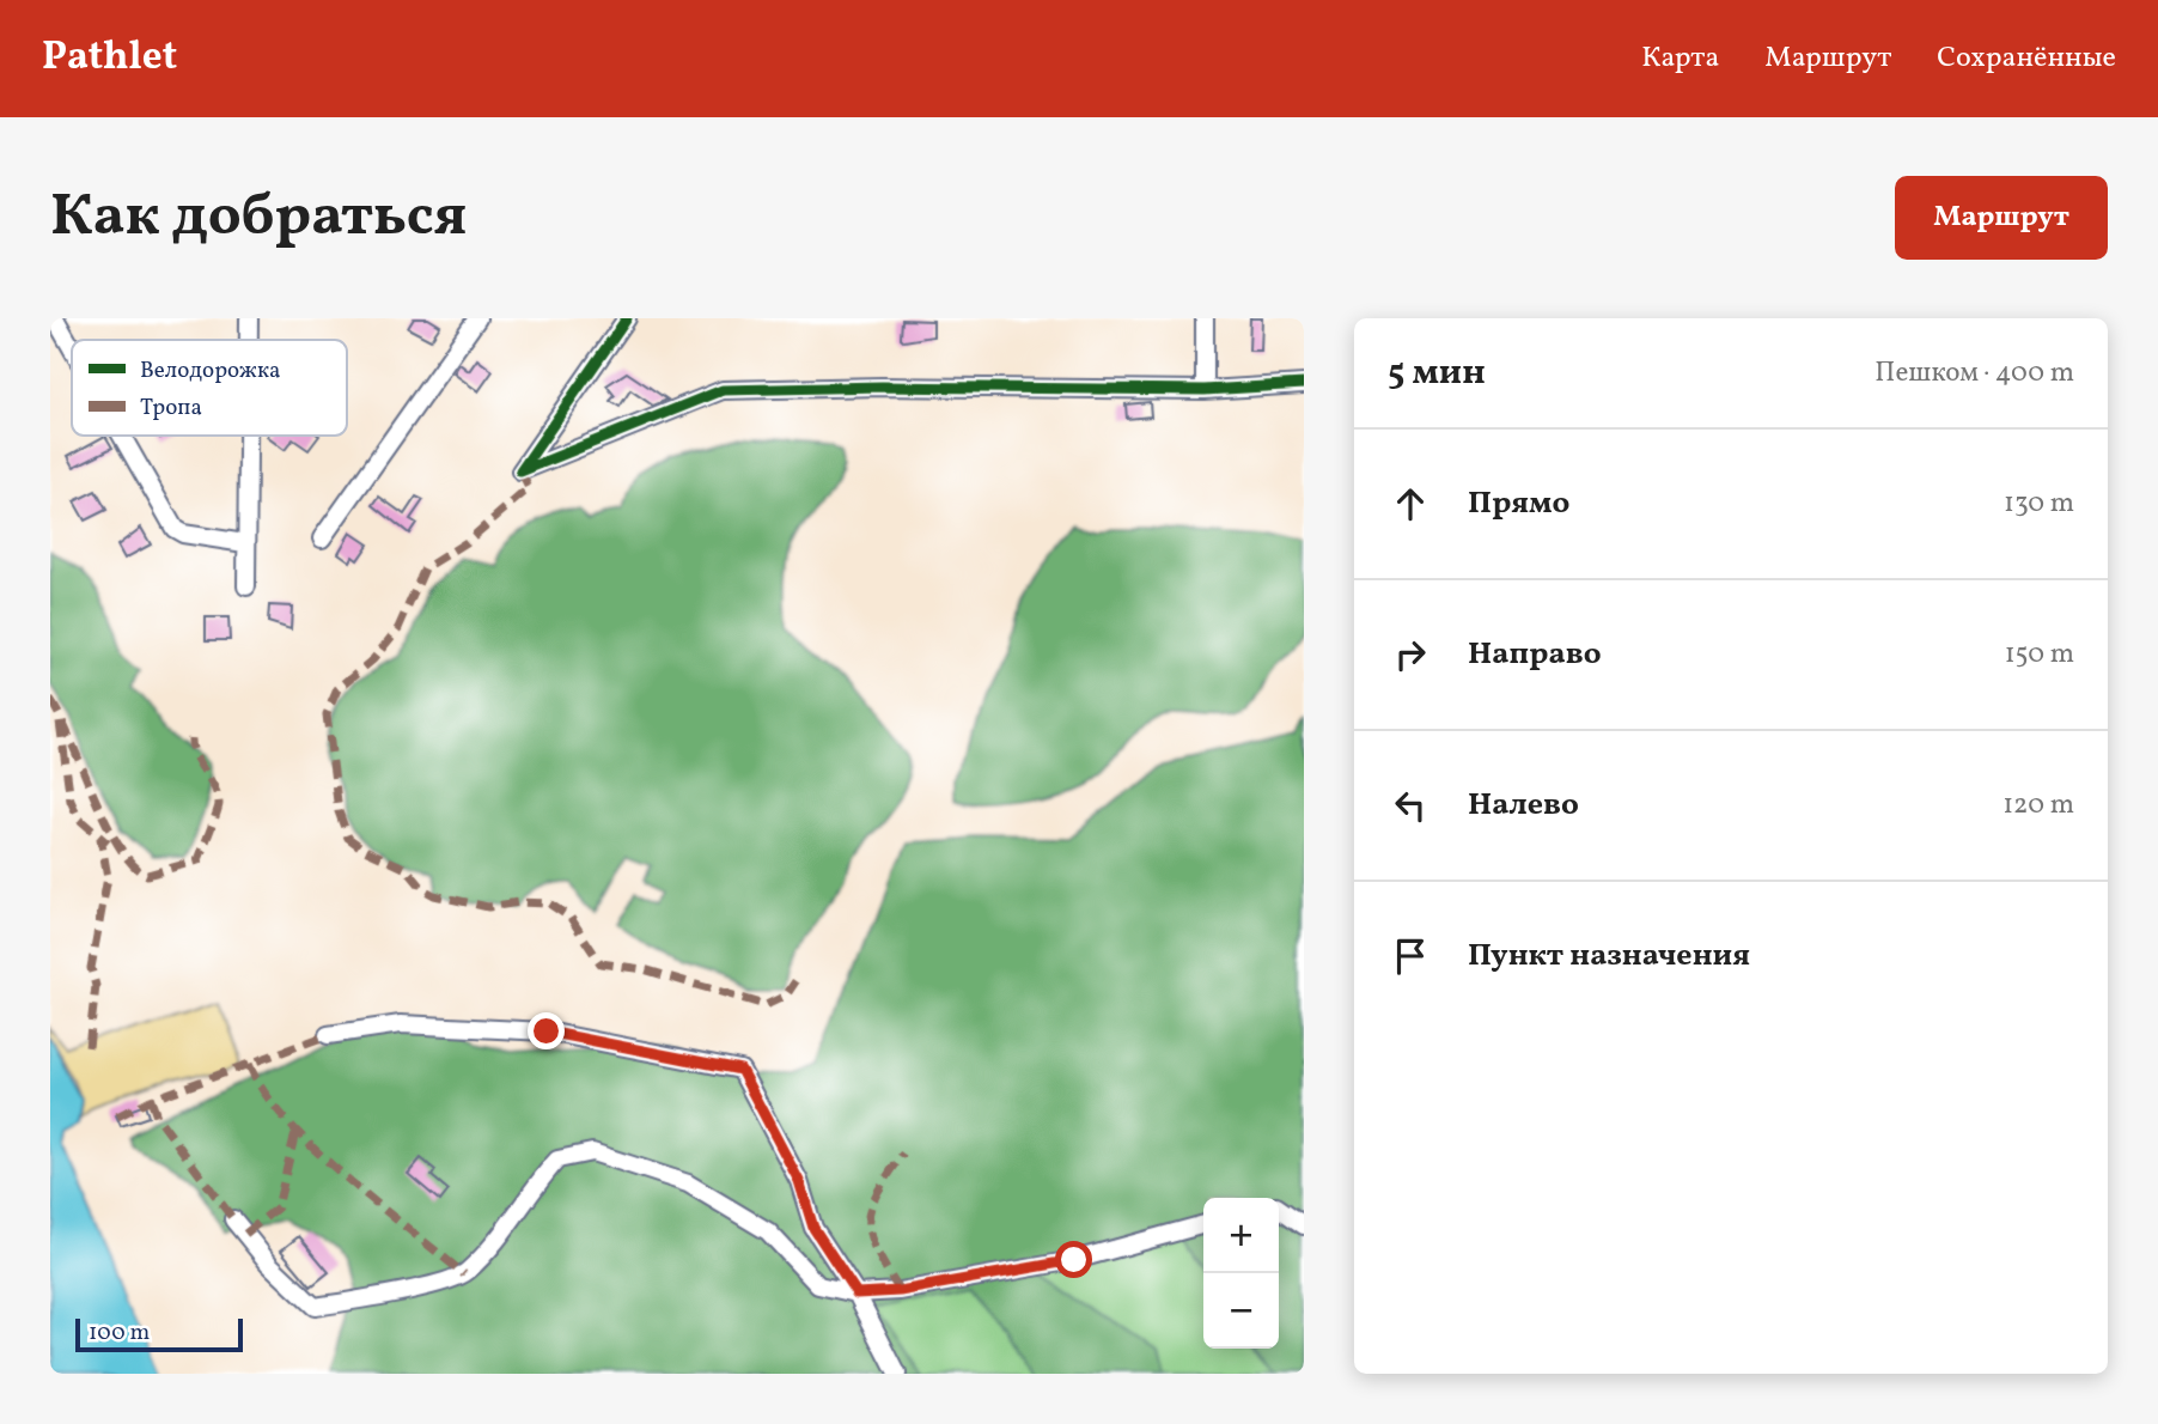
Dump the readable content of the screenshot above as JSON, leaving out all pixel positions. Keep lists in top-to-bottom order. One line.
{"legend":["Велодорожка","Тропа"],"scale_bar":"100 m","page":{"header":"Pathlet","nav":["Карта","Маршрут","Сохранённые"],"buttons":"Маршрут","title":"Как добраться","heading":["5 мин","Пешком · 400 m"],"list":[["Прямо","130 m"],["Направо","150 m"],["Налево","120 m"],"Пункт назначения"],"map_buttons":["+","−"],"scale":"100 m"}}
